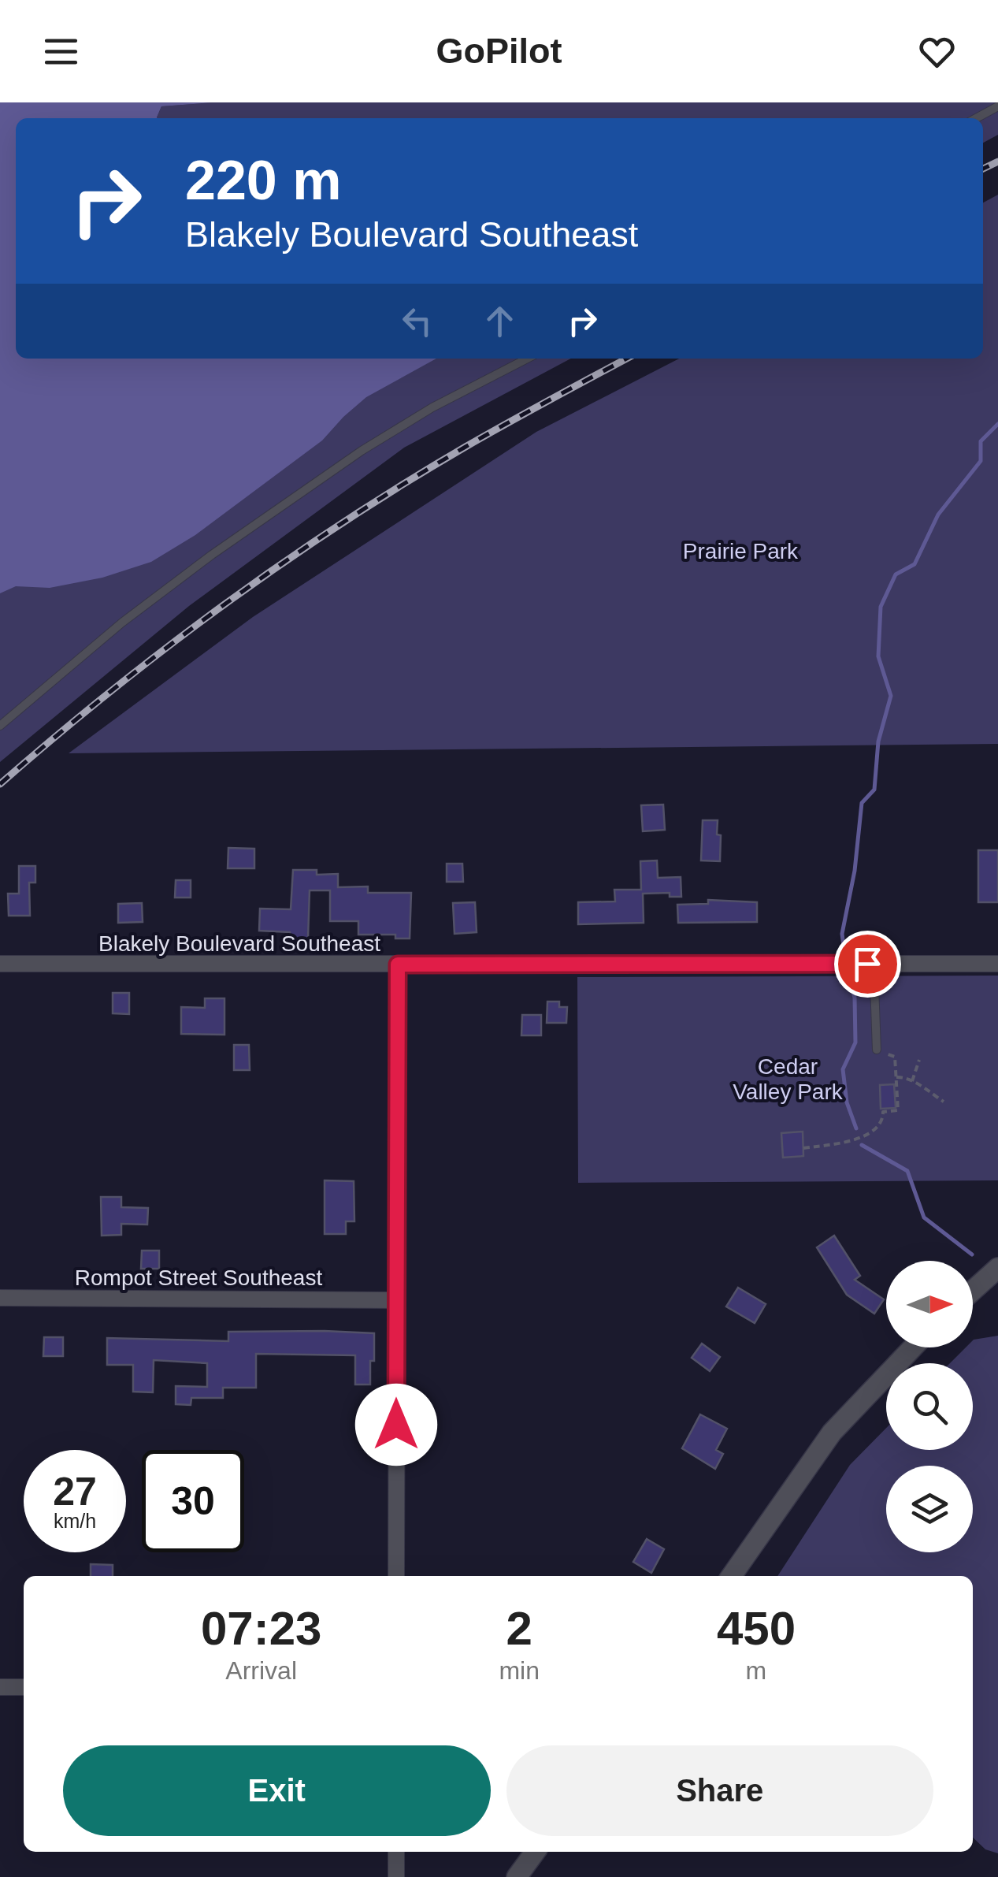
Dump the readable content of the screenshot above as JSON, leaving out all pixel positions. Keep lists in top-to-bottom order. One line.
{"streets":{"street":["Blakely Boulevard Southeast","Rompot Street Southeast"]},"parks":["Prairie Park","Cedar Valley Park"],"north":"right","page":{"header":"GoPilot","turn":["220 m","Blakely Boulevard Southeast"],"speed":"27 km/h","limit":"30","eta":["07:23","Arrival","2","min","450","m"],"buttons":["Exit","Share"]}}
